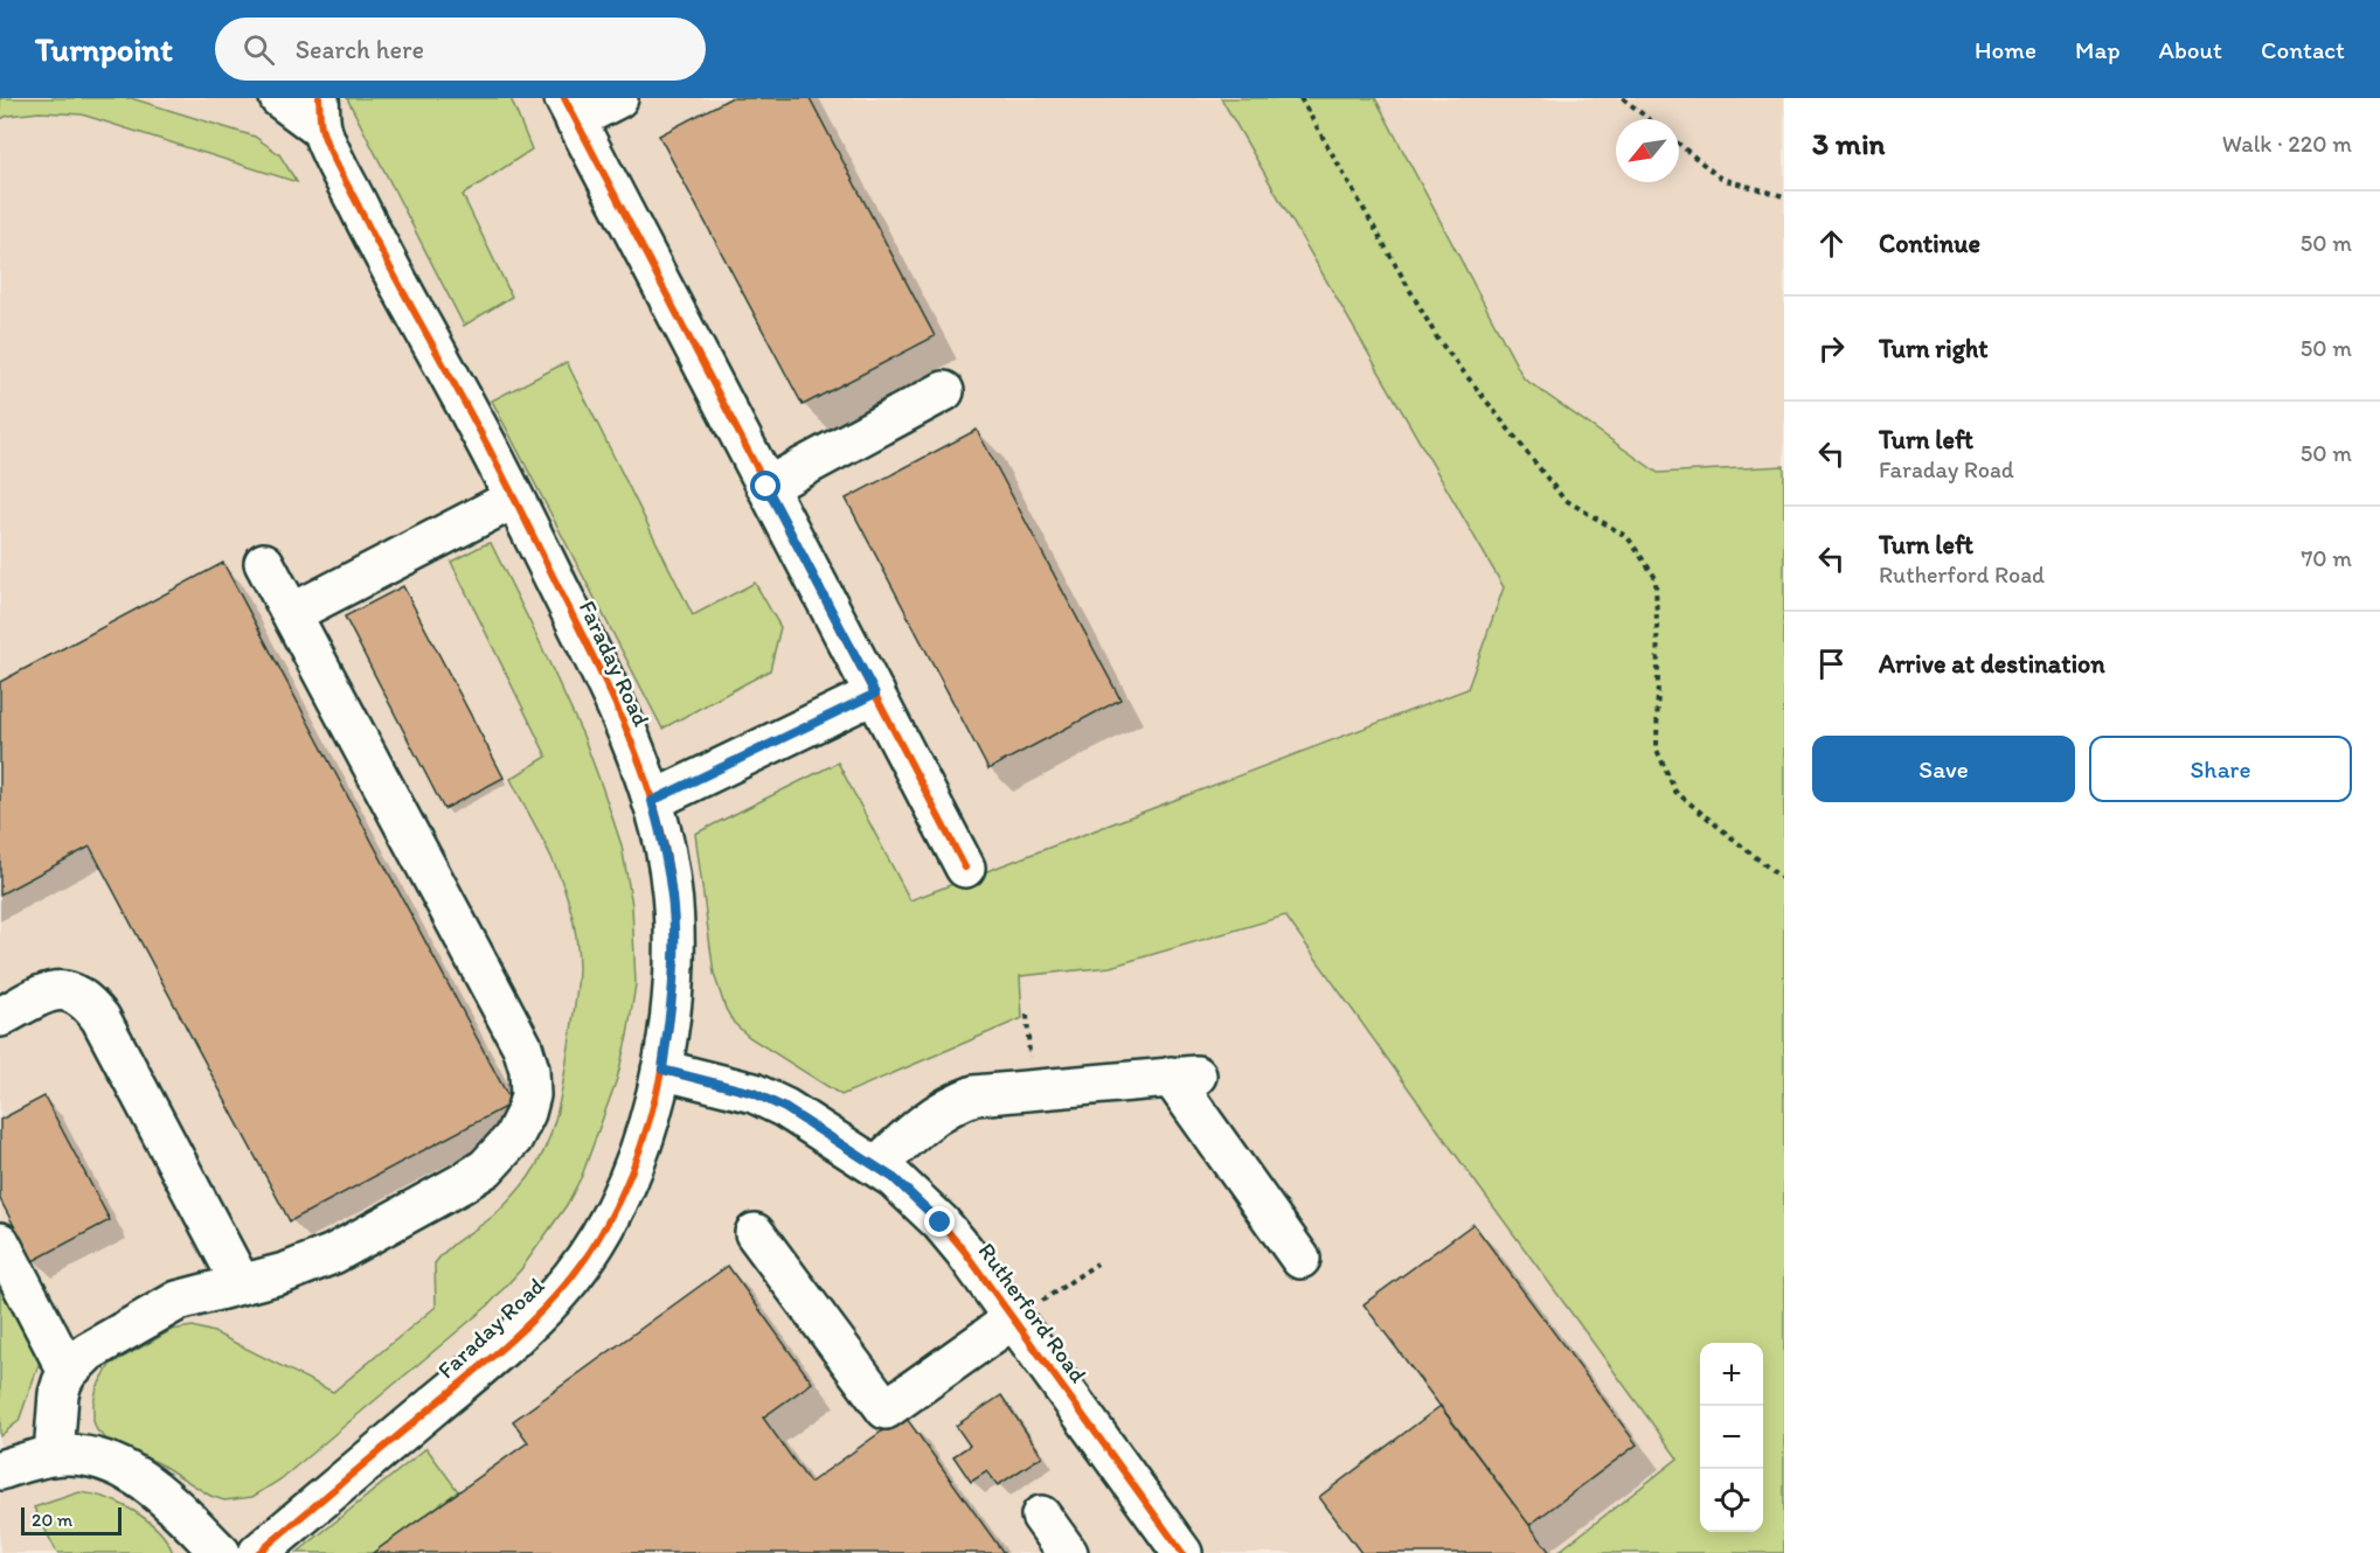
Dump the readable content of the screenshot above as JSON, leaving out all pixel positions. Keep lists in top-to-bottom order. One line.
{"streets":{"street":["Faraday Road","Rutherford Road"]},"crossings":[["Faraday Road","Rutherford Road"]],"scale_bar":"20 m","north":"bottom left","page":{"header":"Turnpoint","search":"Search here","nav":["Home","Map","About","Contact"],"heading":["3 min","Walk · 220 m"],"list":[["Continue","50 m"],["Turn right","50 m"],["Turn left","Faraday Road","50 m"],["Turn left","Rutherford Road","70 m"],"Arrive at destination"],"buttons":["Save","Share"],"map_buttons":["+","−"],"scale":"20 m"}}
